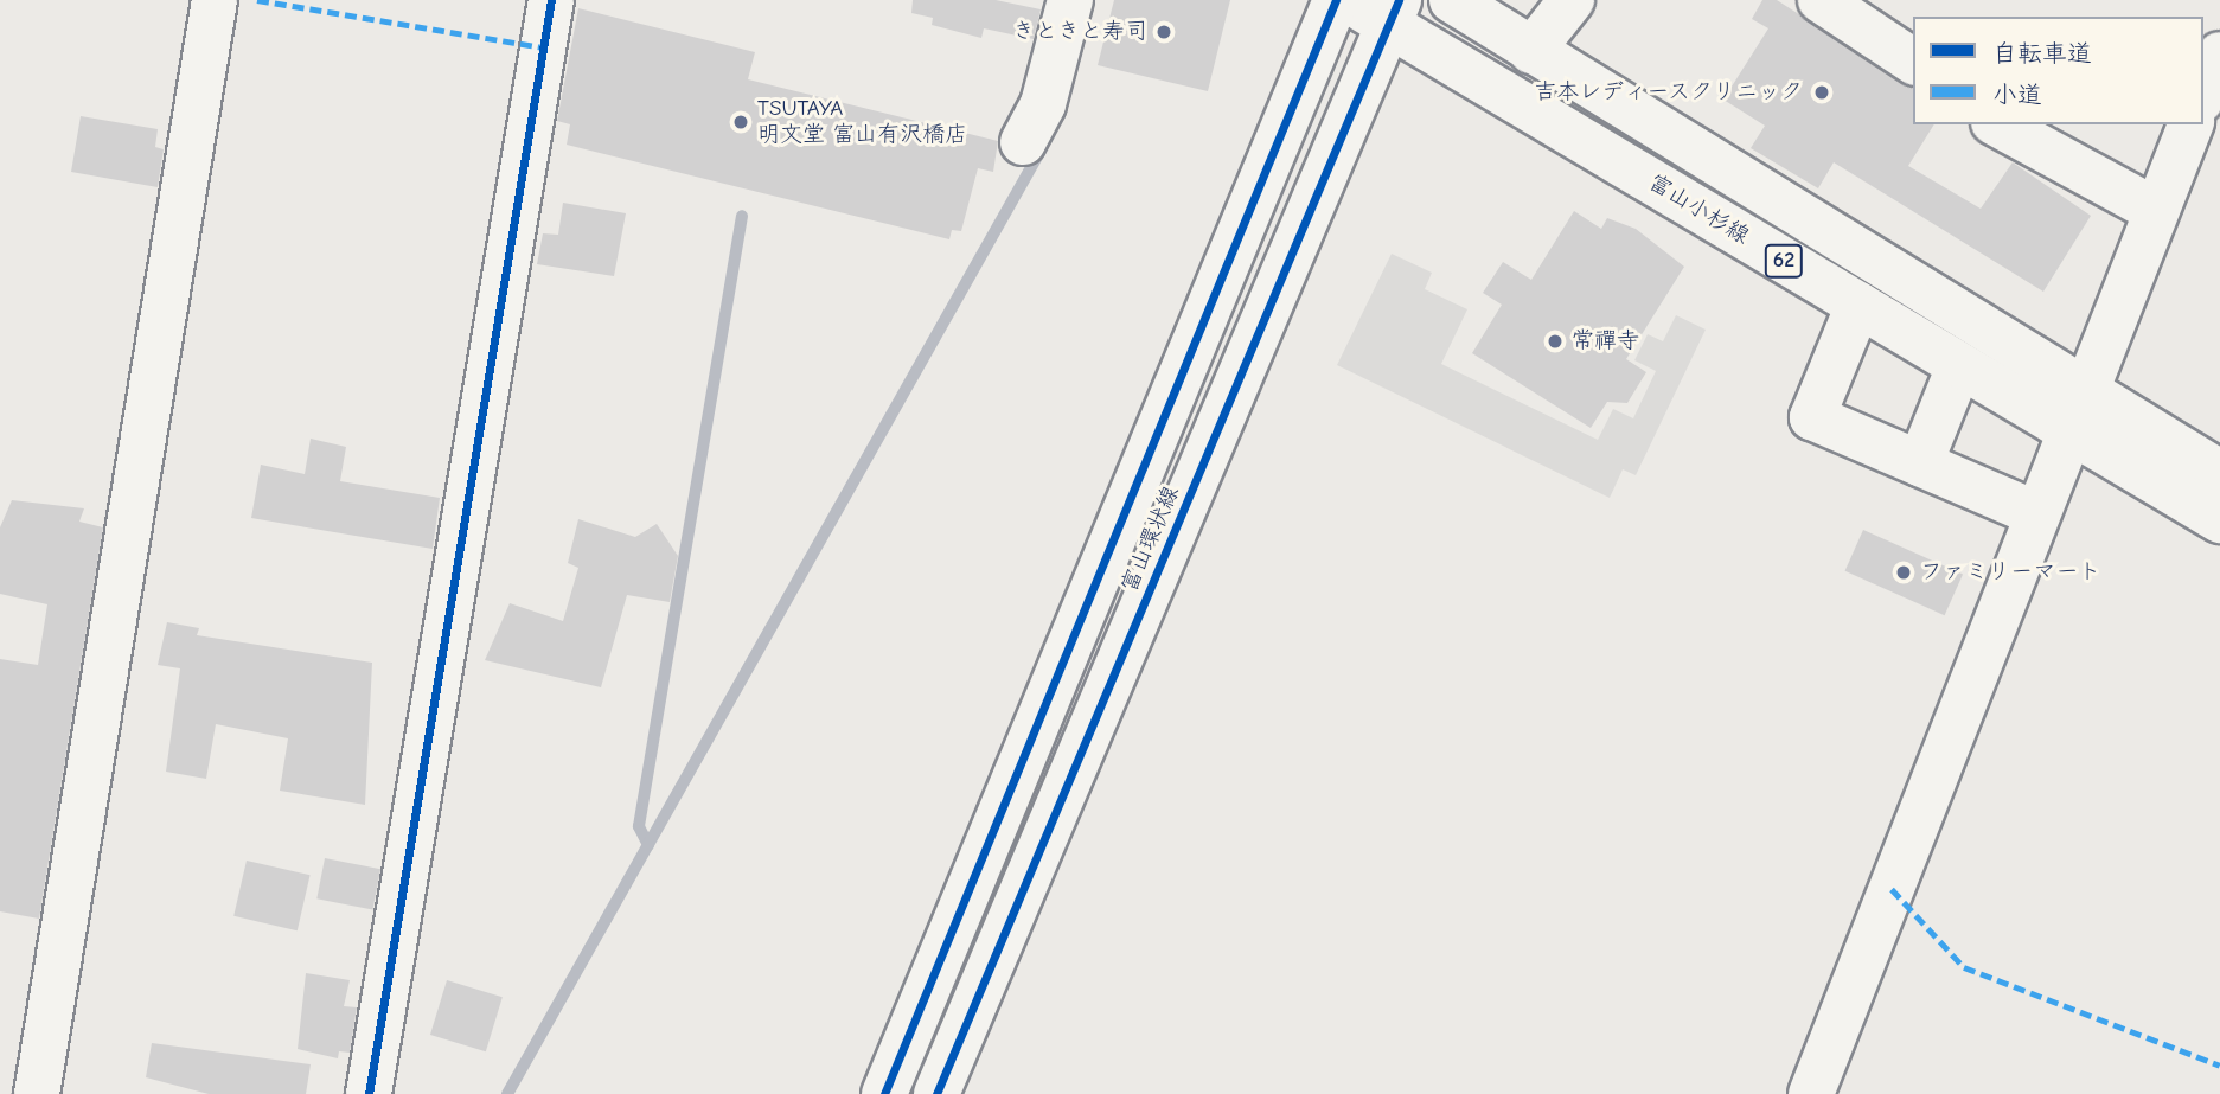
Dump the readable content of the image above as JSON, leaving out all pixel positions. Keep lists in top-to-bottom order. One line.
{"streets":{"main road":["富山小杉線","62","富山環状線"]},"crossings":[["富山小杉線","富山環状線"]],"places":["きときと寿司","吉本レディースクリニック","TSUTAYA 明文堂 富山有沢橋店","常禪寺","ファミリーマート"],"legend":["自転車道","小道"]}
